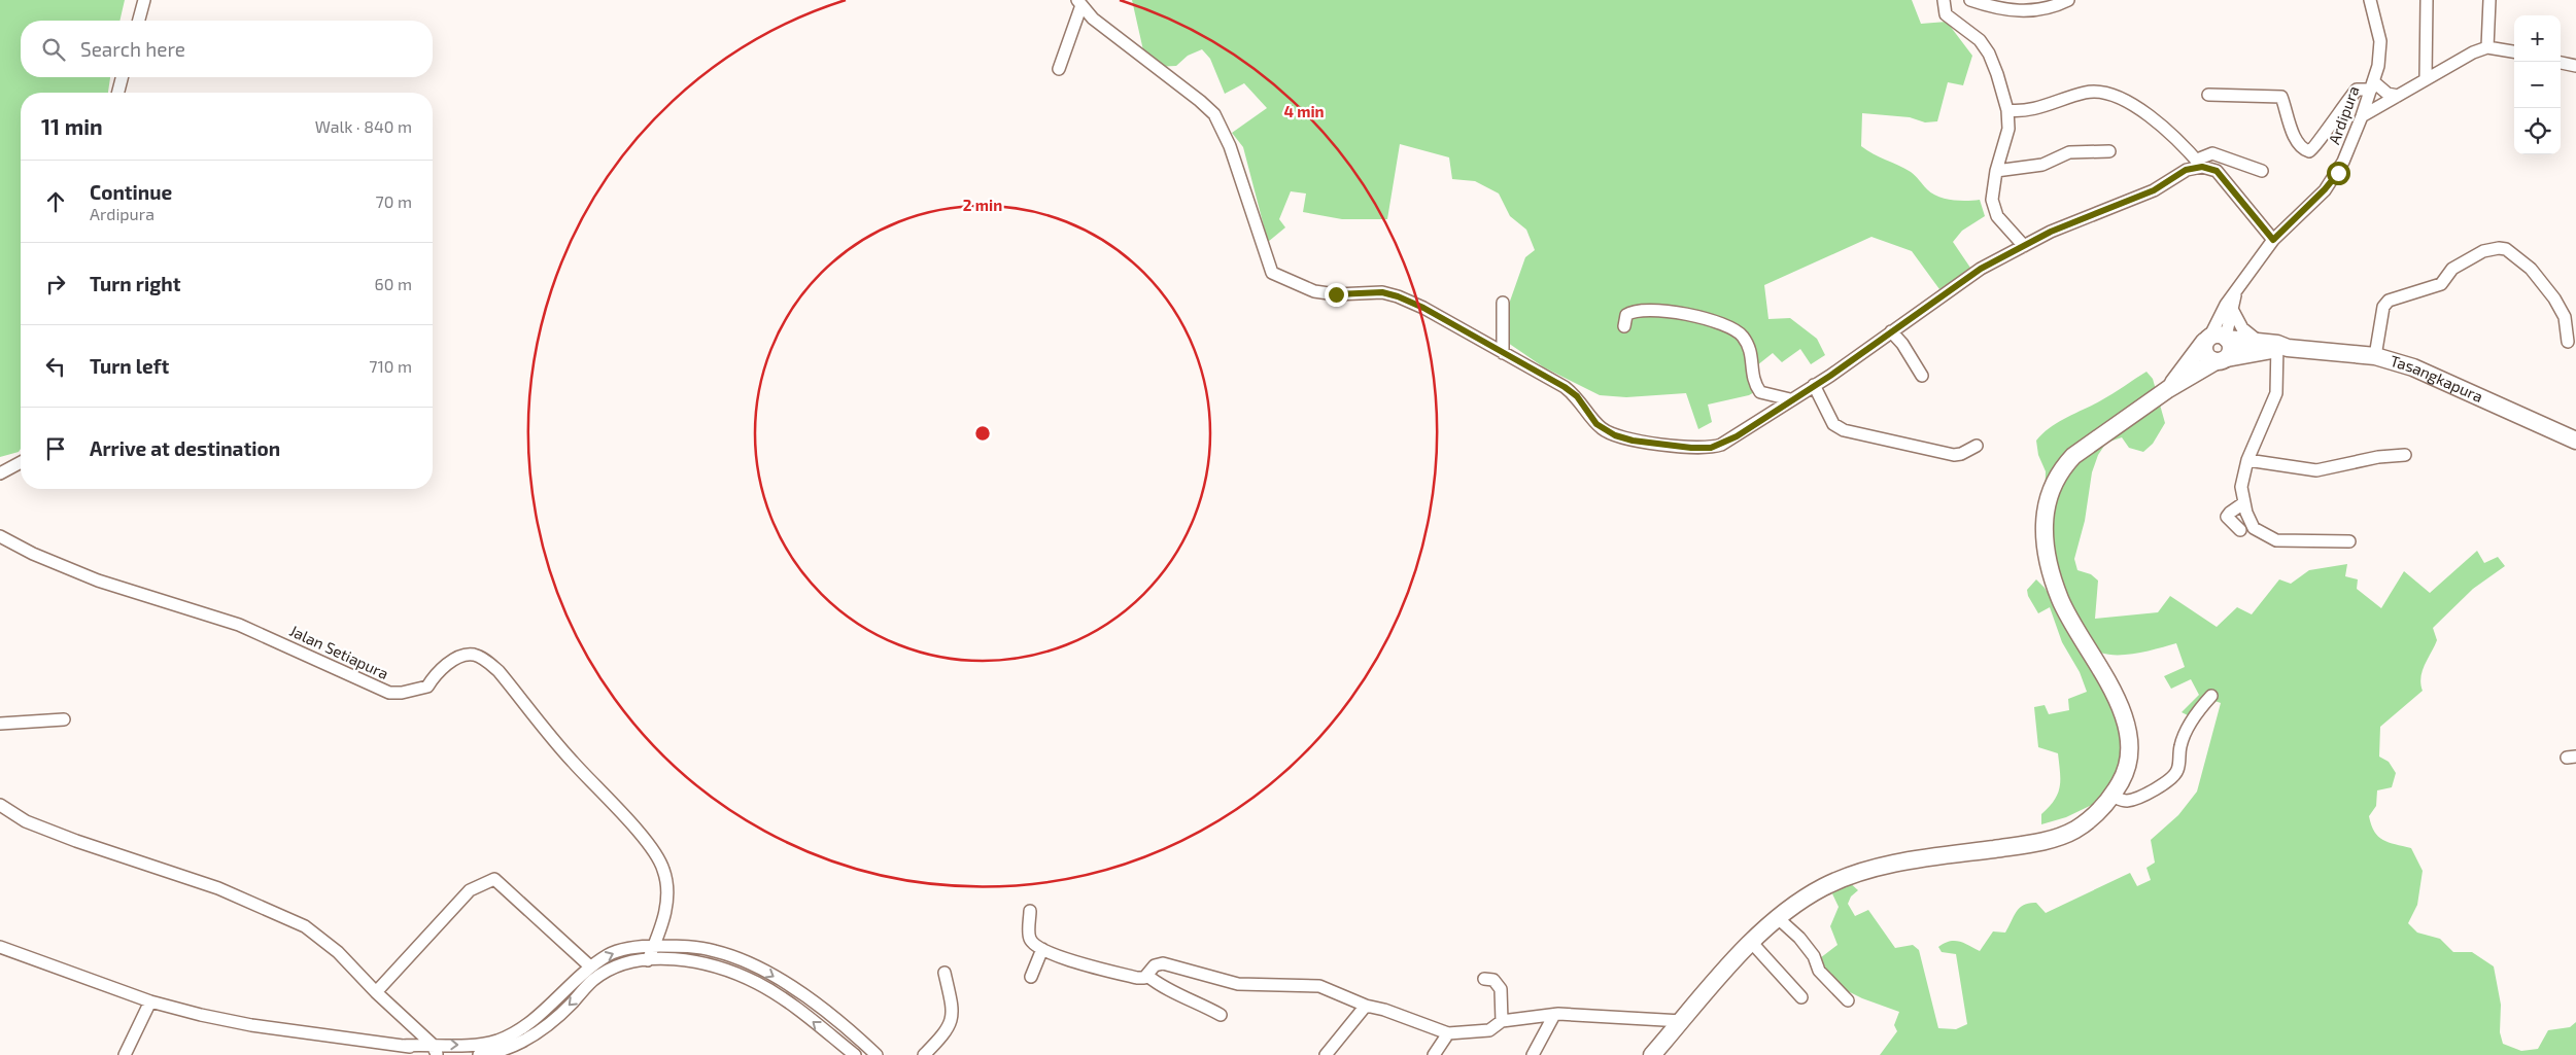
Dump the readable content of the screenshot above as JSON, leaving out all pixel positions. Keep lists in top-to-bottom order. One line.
{"streets":{"highway":["Tasangkapura"],"street":["Ardipura","Jalan Setiapura"]},"crossings":[["Ardipura","Tasangkapura"]],"page":{"map_buttons":["+","−"],"search":"Search here","heading":["11 min","Walk · 840 m"],"list":[["Continue","Ardipura","70 m"],["Turn right","60 m"],["Turn left","710 m"],"Arrive at destination"]},"rings":["4 min","2 min"]}
